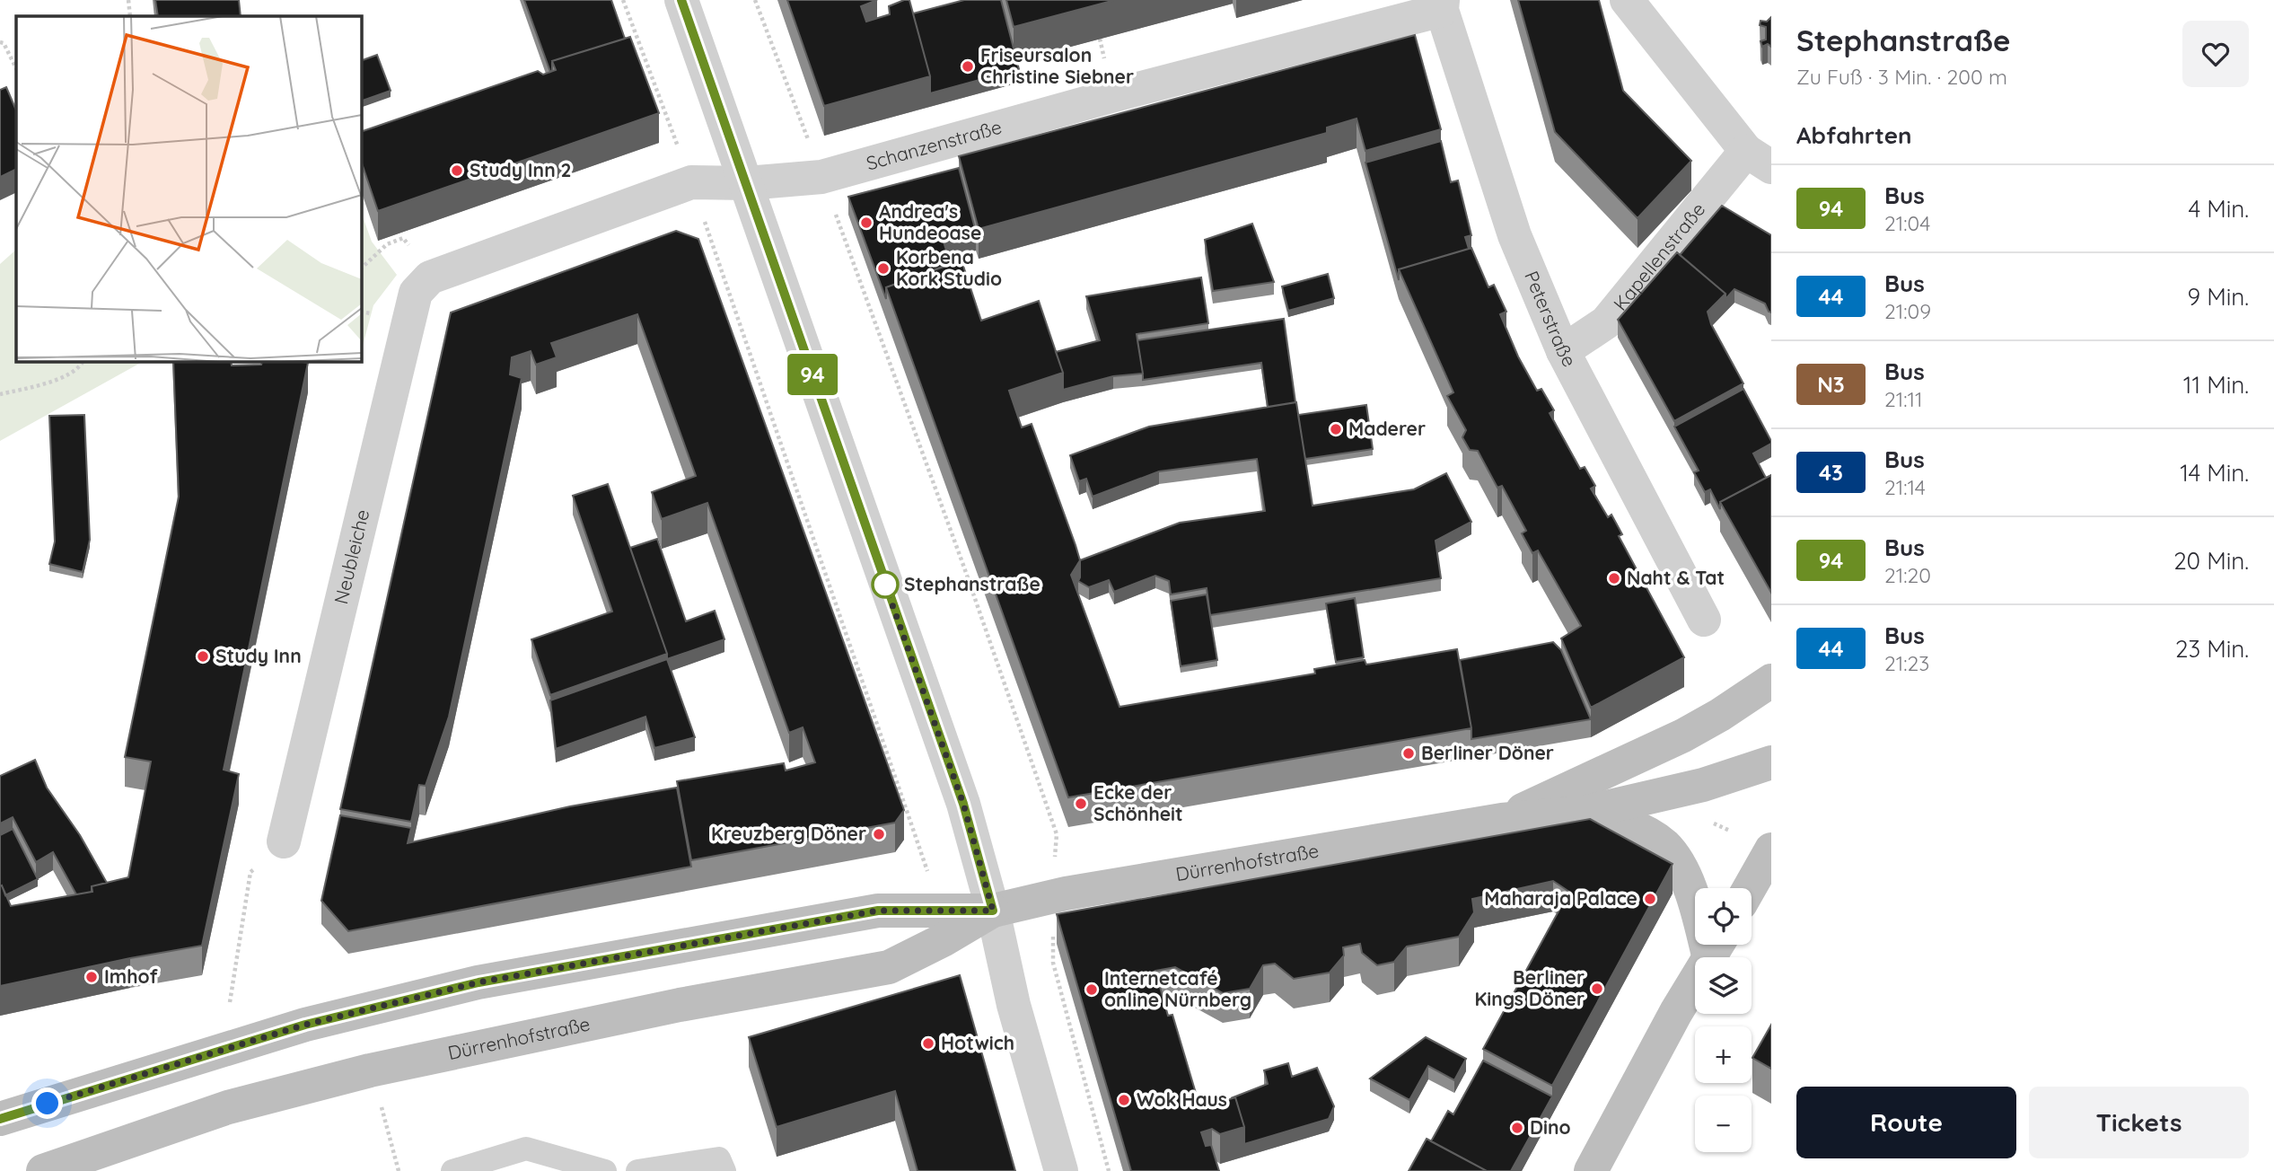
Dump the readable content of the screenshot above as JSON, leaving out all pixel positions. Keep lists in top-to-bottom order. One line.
{"streets":{"main road":["Dürrenhofstraße"],"street":["Schanzenstraße","Kapellenstraße","Peterstraße","Neubleiche"]},"crossings":[["Schanzenstraße","Peterstraße"],["Schanzenstraße","Neubleiche"],["Kapellenstraße","Peterstraße"]],"places":["Friseursalon Christine Siebner","Study Inn 2","Andrea's Hundeoase","Korbena Kork Studio","Maderer","Naht & Tat","Stephanstraße","Study Inn","Berliner Döner","Ecke der Schönheit","Kreuzberg Döner","Maharaja Palace","Imhof","Berliner Kings Döner","Internetcafé online Nürnberg","Hotwich","Wok Haus","Dino"],"lines":["bus line 94"],"page":{"on_map":"94","heading":[["Stephanstraße","Zu Fuß · 3 Min. · 200 m"],"Abfahrten"],"list":[{"mark":"94","name":"Bus","note":"21:04","value":"4 Min."},{"mark":"44","name":"Bus","note":"21:09","value":"9 Min."},{"mark":"N3","name":"Bus","note":"21:11","value":"11 Min."},{"mark":"43","name":"Bus","note":"21:14","value":"14 Min."},{"mark":"94","name":"Bus","note":"21:20","value":"20 Min."},{"mark":"44","name":"Bus","note":"21:23","value":"23 Min."}],"map_buttons":["+","−"],"buttons":["Route","Tickets"]}}
